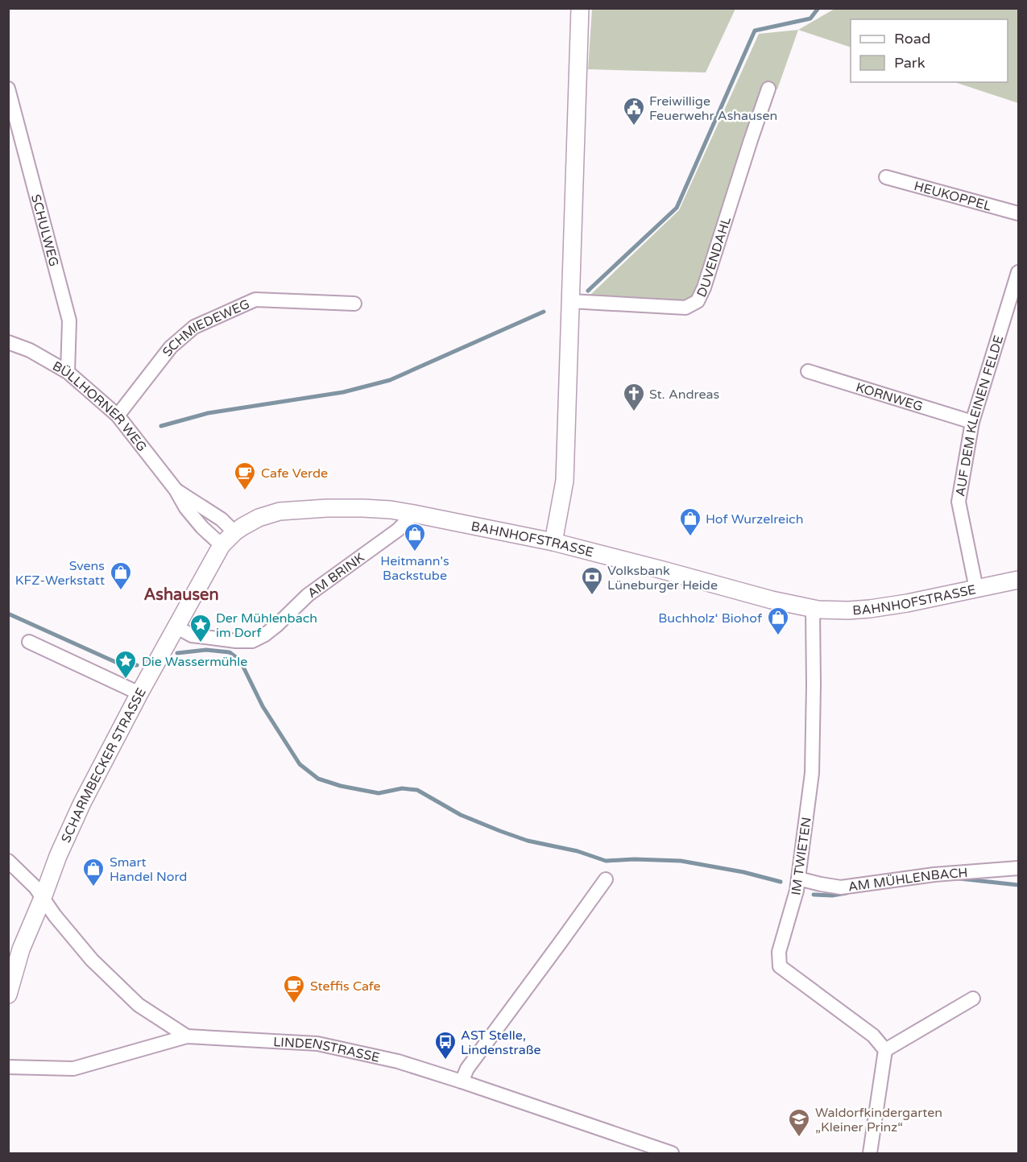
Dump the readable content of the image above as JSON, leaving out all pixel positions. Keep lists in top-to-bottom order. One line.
{"streets":{"street":["HEUKOPPEL","SCHULWEG","DUVENDAHL","SCHMIEDEWEG","KORNWEG","BÜLLHORNER WEG","AUF DEM KLEINEN FELDE","BAHNHOFSTRASSE","AM BRINK","SCHARMBECKER STRASSE","IM TWIETEN","AM MÜHLENBACH","LINDENSTRASSE"]},"crossings":[["SCHULWEG","BÜLLHORNER WEG"],["SCHMIEDEWEG","BÜLLHORNER WEG"],["KORNWEG","AUF DEM KLEINEN FELDE"],["BÜLLHORNER WEG","BAHNHOFSTRASSE"],["BÜLLHORNER WEG","SCHARMBECKER STRASSE"],["AUF DEM KLEINEN FELDE","BAHNHOFSTRASSE"],["BAHNHOFSTRASSE","AM BRINK"],["BAHNHOFSTRASSE","SCHARMBECKER STRASSE"],["BAHNHOFSTRASSE","IM TWIETEN"],["AM BRINK","SCHARMBECKER STRASSE"],["SCHARMBECKER STRASSE","LINDENSTRASSE"],["IM TWIETEN","AM MÜHLENBACH"]],"districts":["Ashausen"],"places":{"public building":["Freiwillige Feuerwehr Ashausen"],"church":["St. Andreas"],"cafe":["Cafe Verde","Steffis Cafe"],"shop":["Hof Wurzelreich","Heitmann's Backstube","Svens KFZ-Werkstatt","Buchholz‘ Biohof","Smart Handel Nord"],"bank":["Volksbank Lüneburger Heide"],"place":["Der Mühlenbach im Dorf","Die Wassermühle"],"bus stop":["AST Stelle, Lindenstraße"],"school or university":["Waldorfkindergarten „Kleiner Prinz“"]},"legend":["Road","Park"]}
